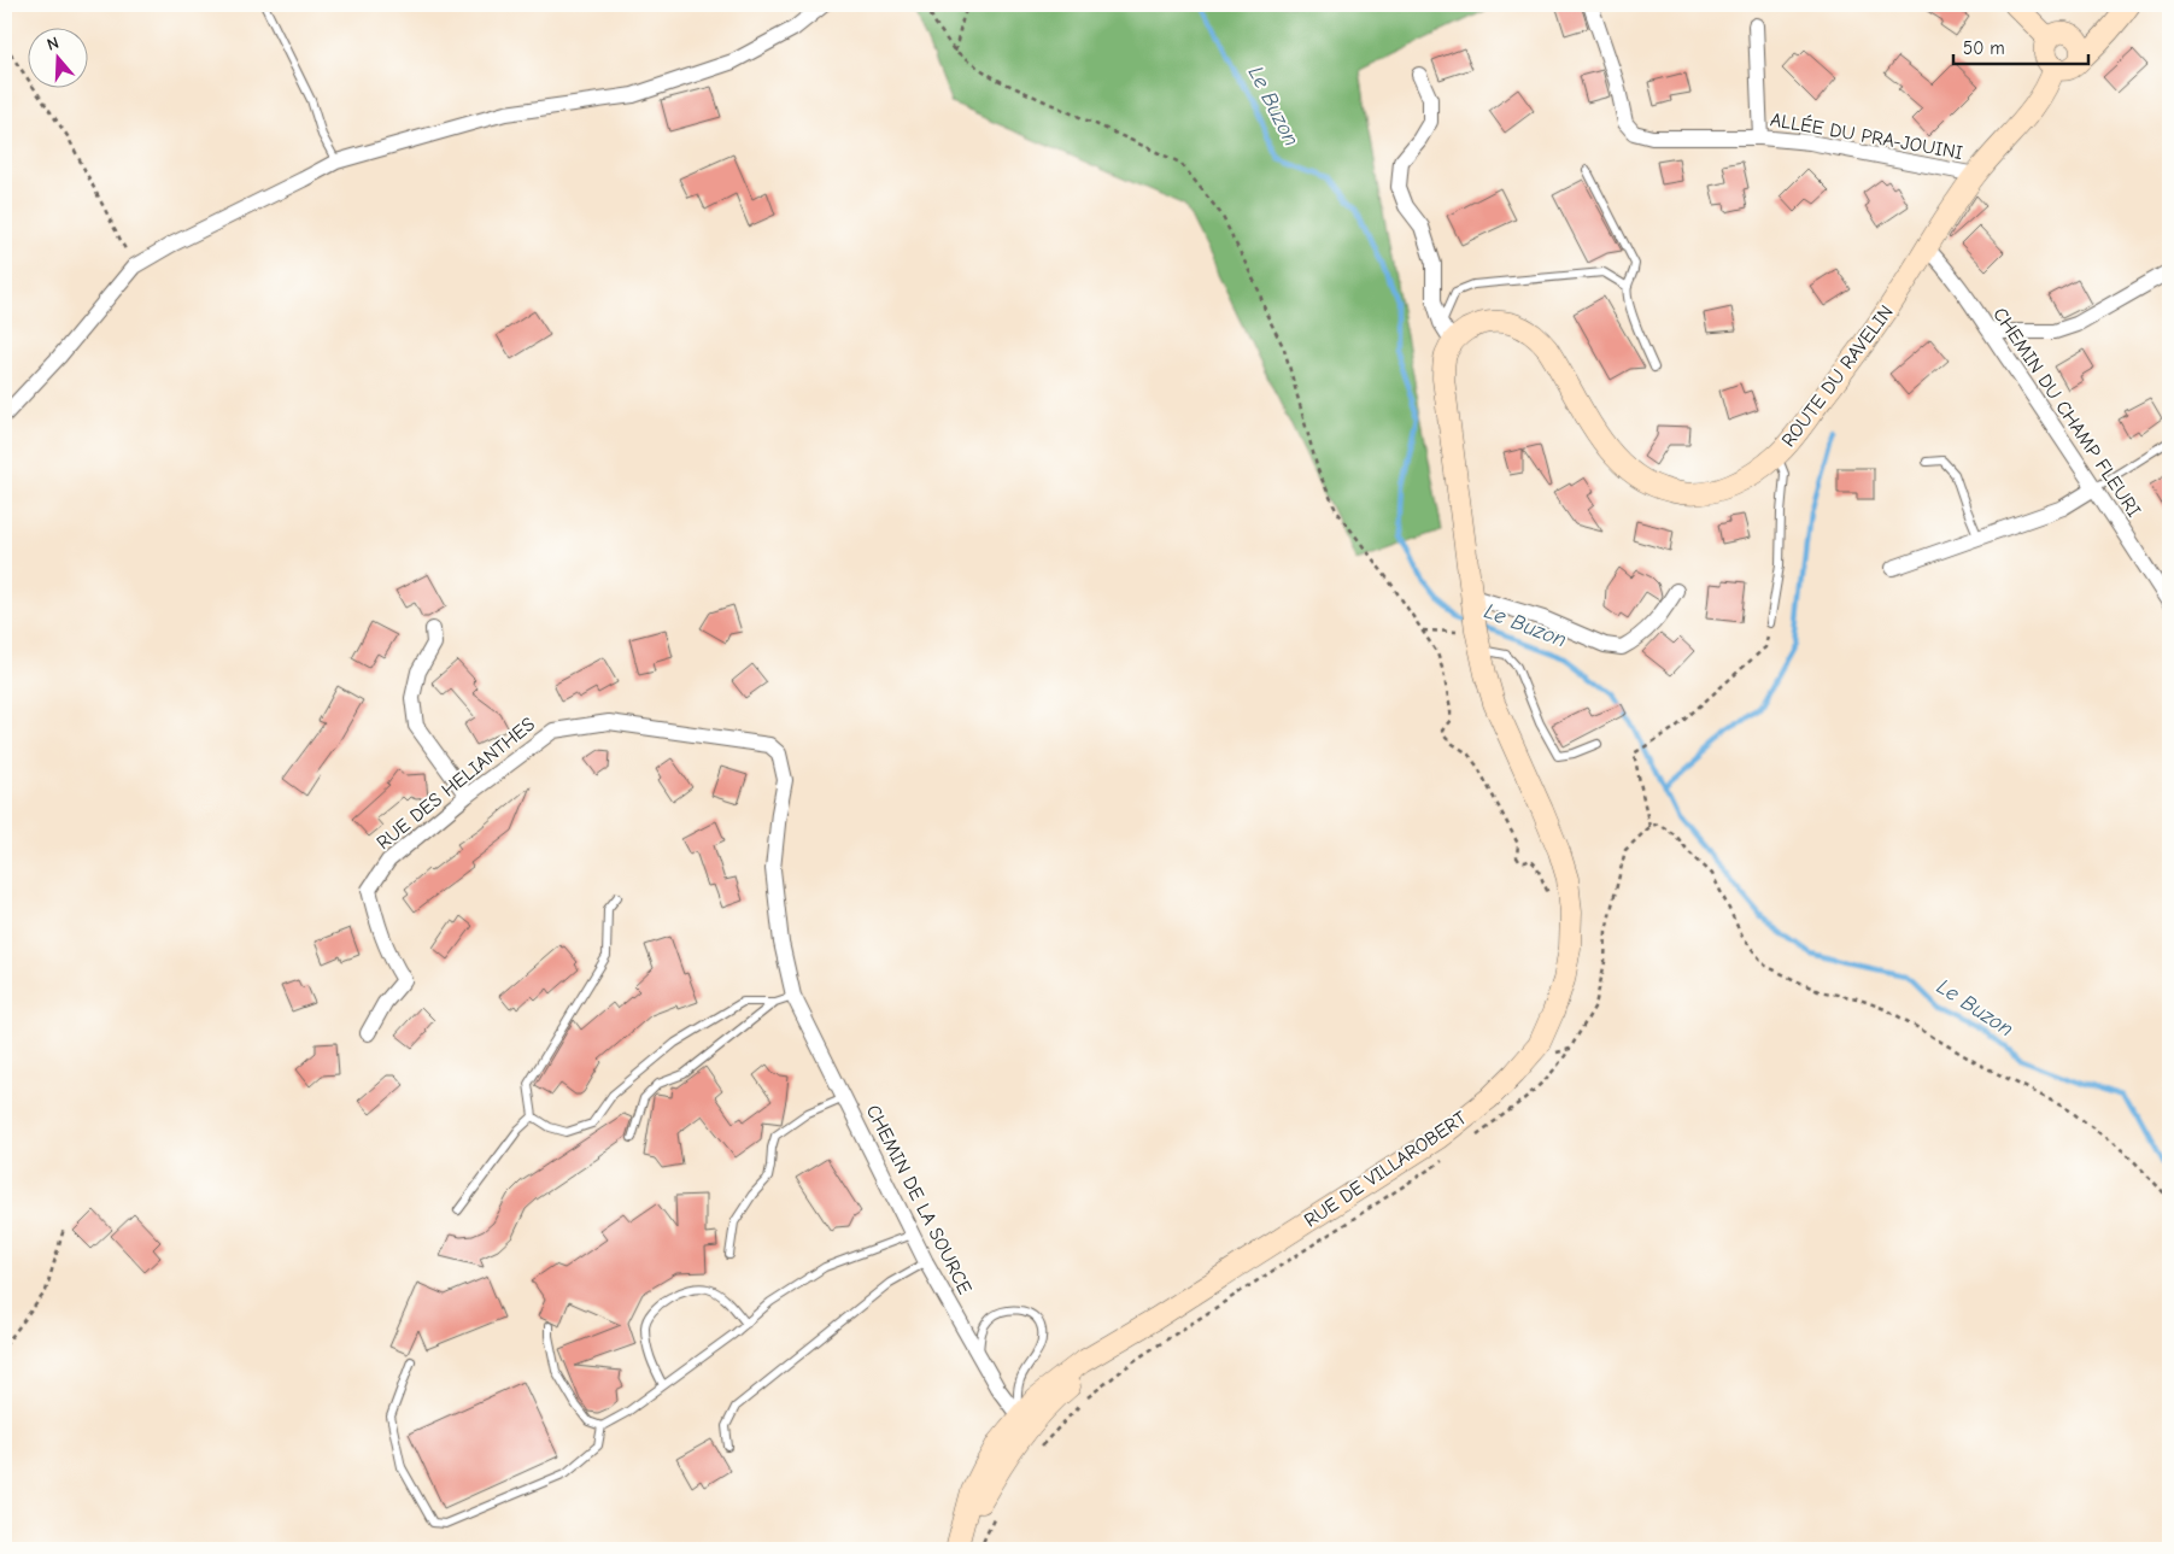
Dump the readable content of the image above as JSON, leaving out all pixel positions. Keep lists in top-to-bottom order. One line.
{"streets":{"main road":["ROUTE DU RAVELIN","RUE DE VILLAROBERT"],"street":["ALLÉE DU PRA-JOUINI","CHEMIN DU CHAMP FLEURI","RUE DES HELIANTHES","CHEMIN DE LA SOURCE"]},"crossings":[["ALLÉE DU PRA-JOUINI","ROUTE DU RAVELIN"],["ROUTE DU RAVELIN","CHEMIN DU CHAMP FLEURI"],["RUE DES HELIANTHES","CHEMIN DE LA SOURCE"],["RUE DE VILLAROBERT","CHEMIN DE LA SOURCE"]],"water":["Le Buzon"],"scale_bar":"50 m","north":"top"}
